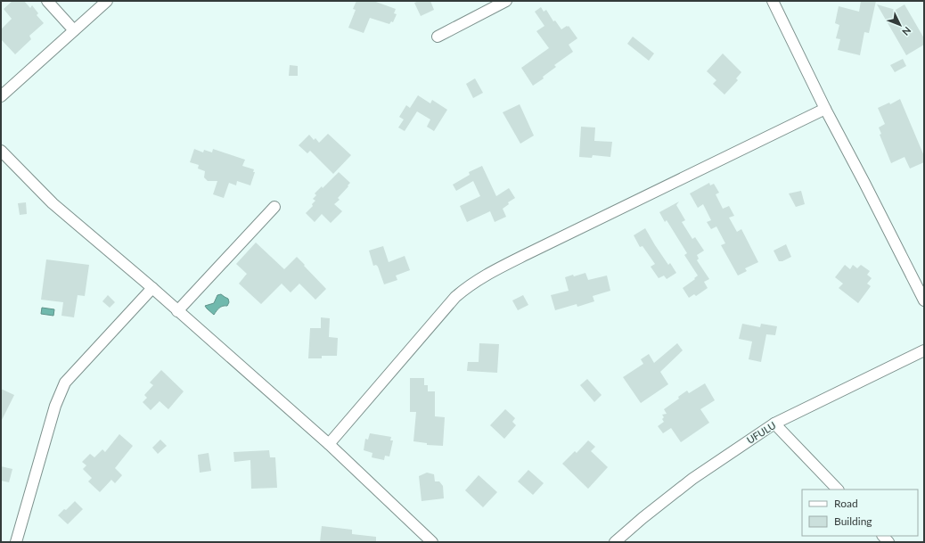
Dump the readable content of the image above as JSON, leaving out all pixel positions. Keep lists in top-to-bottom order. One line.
{"streets":{"street":["UFULU"]},"legend":["Road","Building"],"north":"bottom right"}
